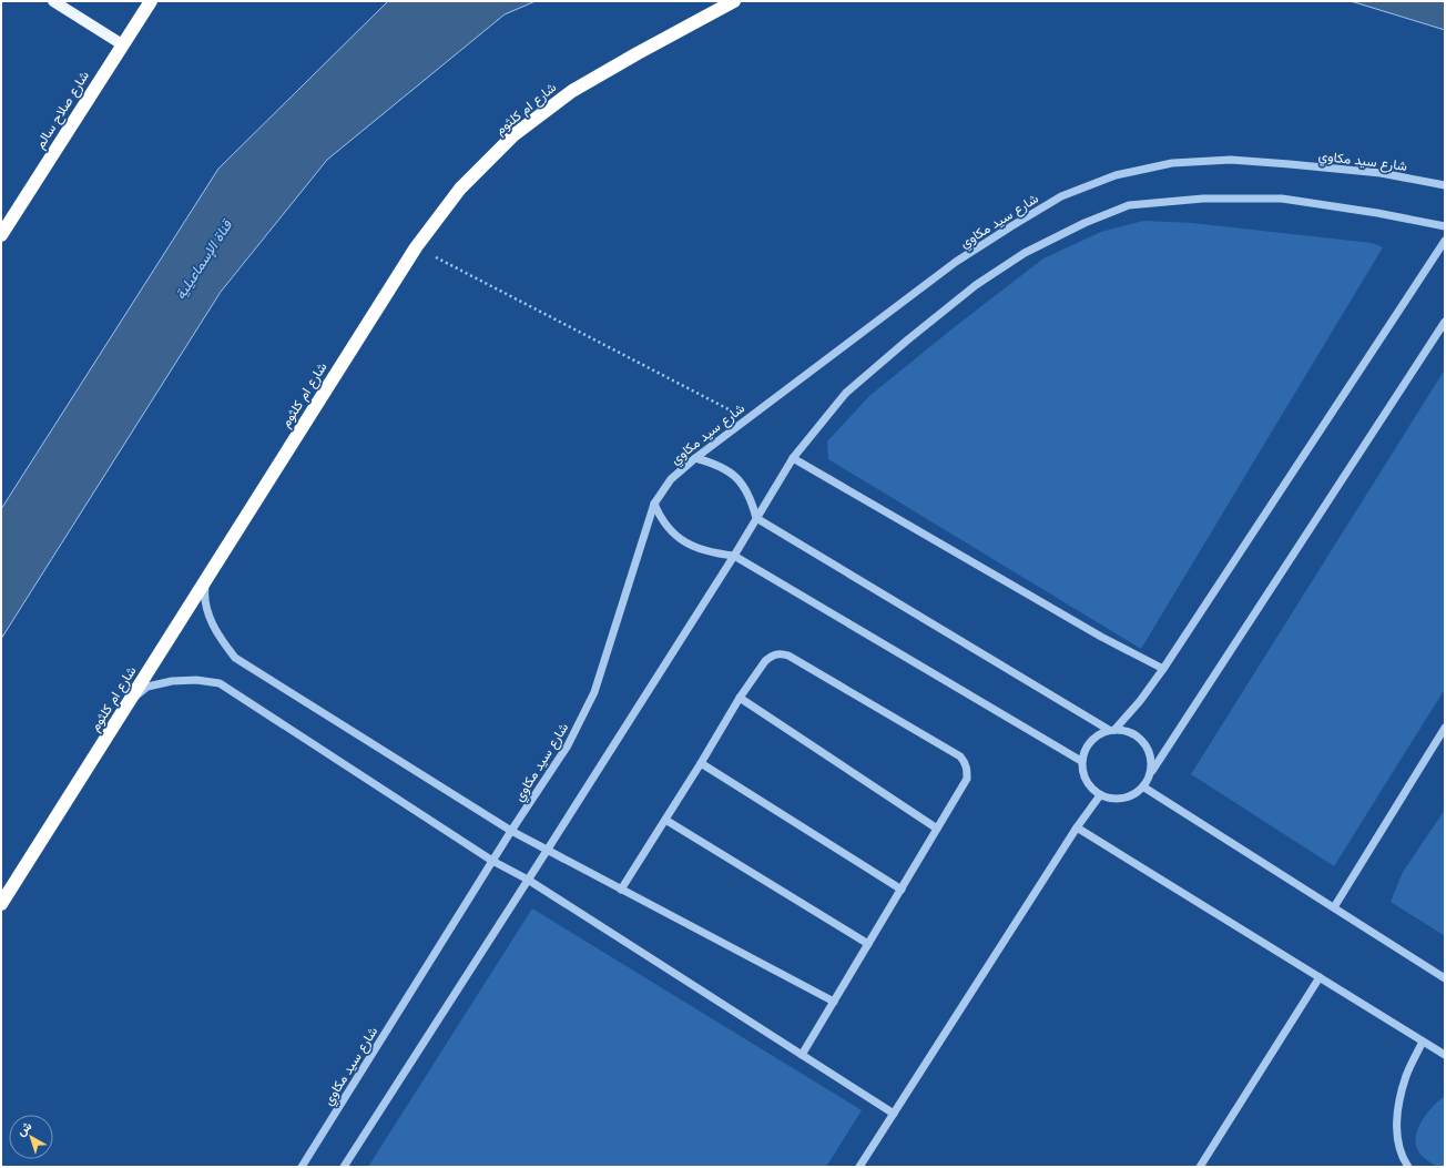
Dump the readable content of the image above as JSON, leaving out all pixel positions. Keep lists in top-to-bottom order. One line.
{"streets":{"highway":["شارع ام كلثوم","شارع صلاح سالم"],"lane":["شارع سيد مكاوي"]},"water":["قناة الإسماعيلية"],"north":"top left"}
